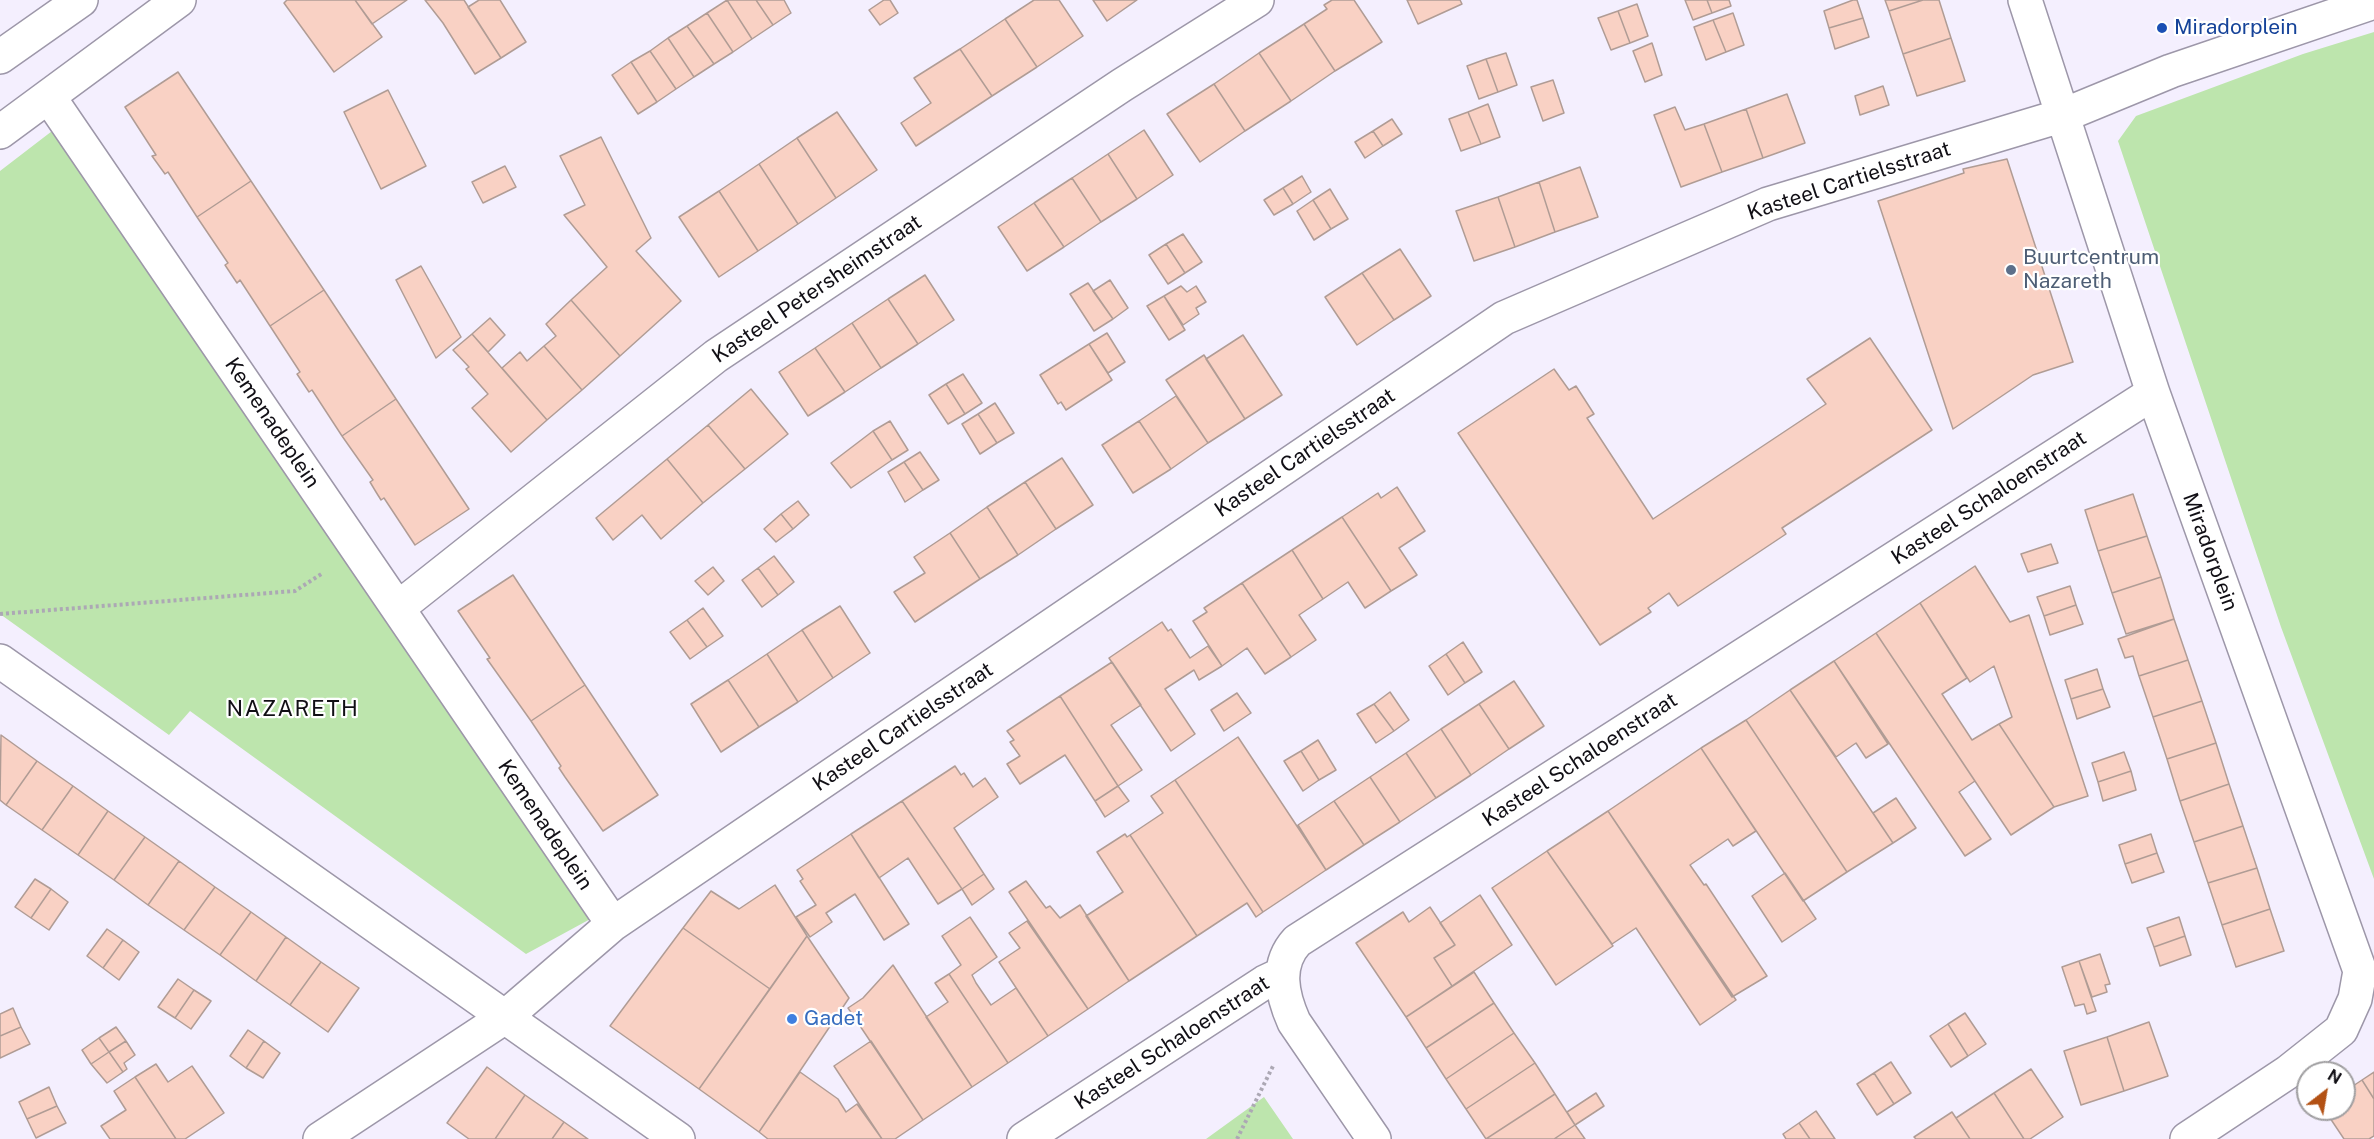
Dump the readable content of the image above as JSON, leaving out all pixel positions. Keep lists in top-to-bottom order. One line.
{"streets":{"street":["Kasteel Cartielsstraat","Kasteel Petersheimstraat","Kemenadeplein","Kasteel Schaloenstraat","Miradorplein"]},"crossings":[["Kasteel Cartielsstraat","Kemenadeplein"],["Kasteel Cartielsstraat","Miradorplein"],["Kasteel Petersheimstraat","Kemenadeplein"],["Kasteel Schaloenstraat","Miradorplein"]],"districts":["NAZARETH"],"places":["Miradorplein","Buurtcentrum Nazareth","Gadet"],"north":"top right"}
